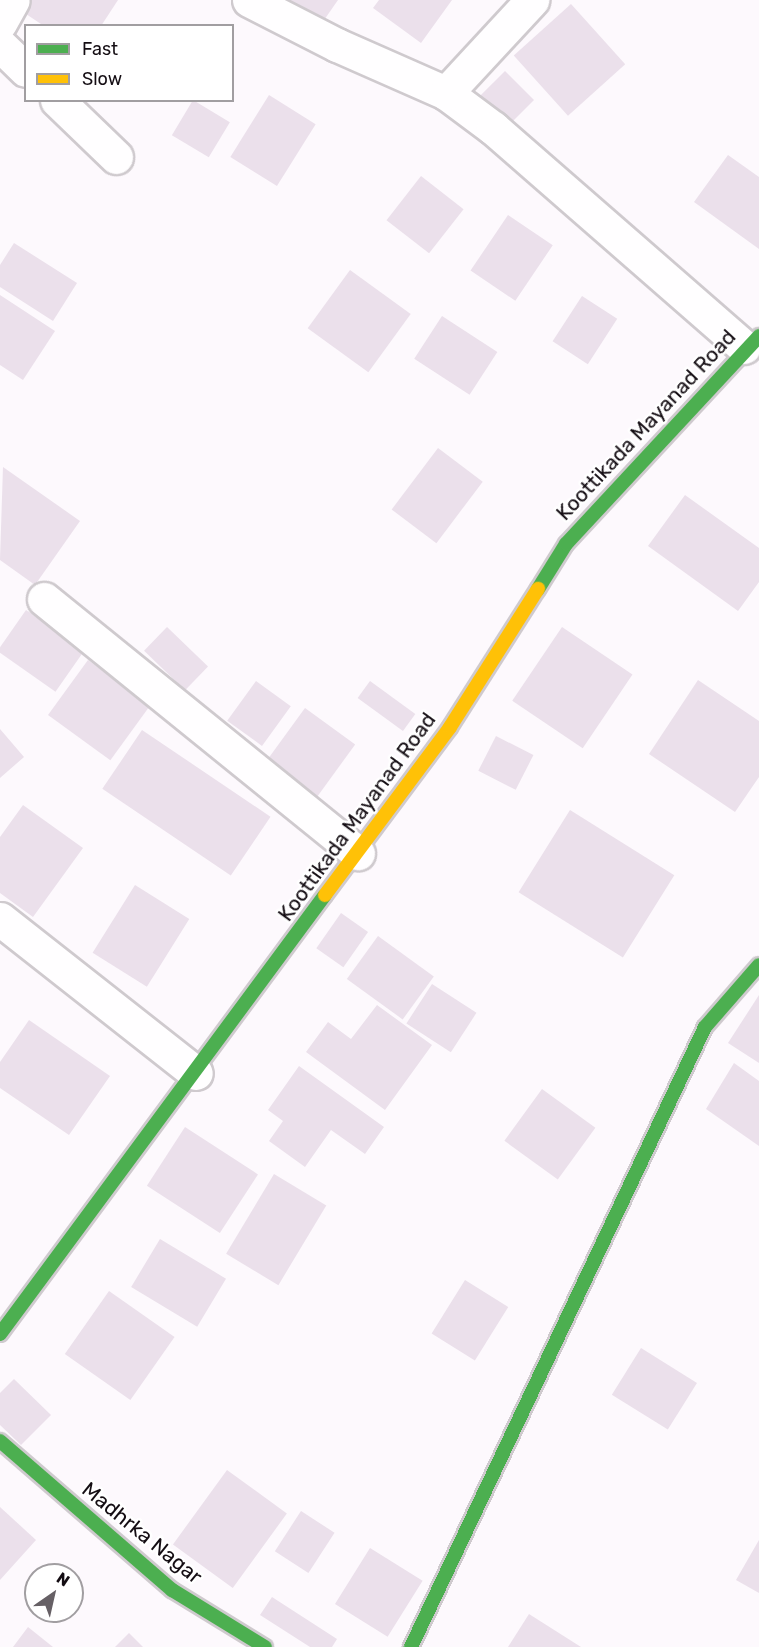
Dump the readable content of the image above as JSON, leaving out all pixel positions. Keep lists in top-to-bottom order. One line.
{"streets":{"main road":["Koottikada Mayanad Road","Madhrka Nagar"]},"legend":["Fast","Slow"],"north":"top right"}
